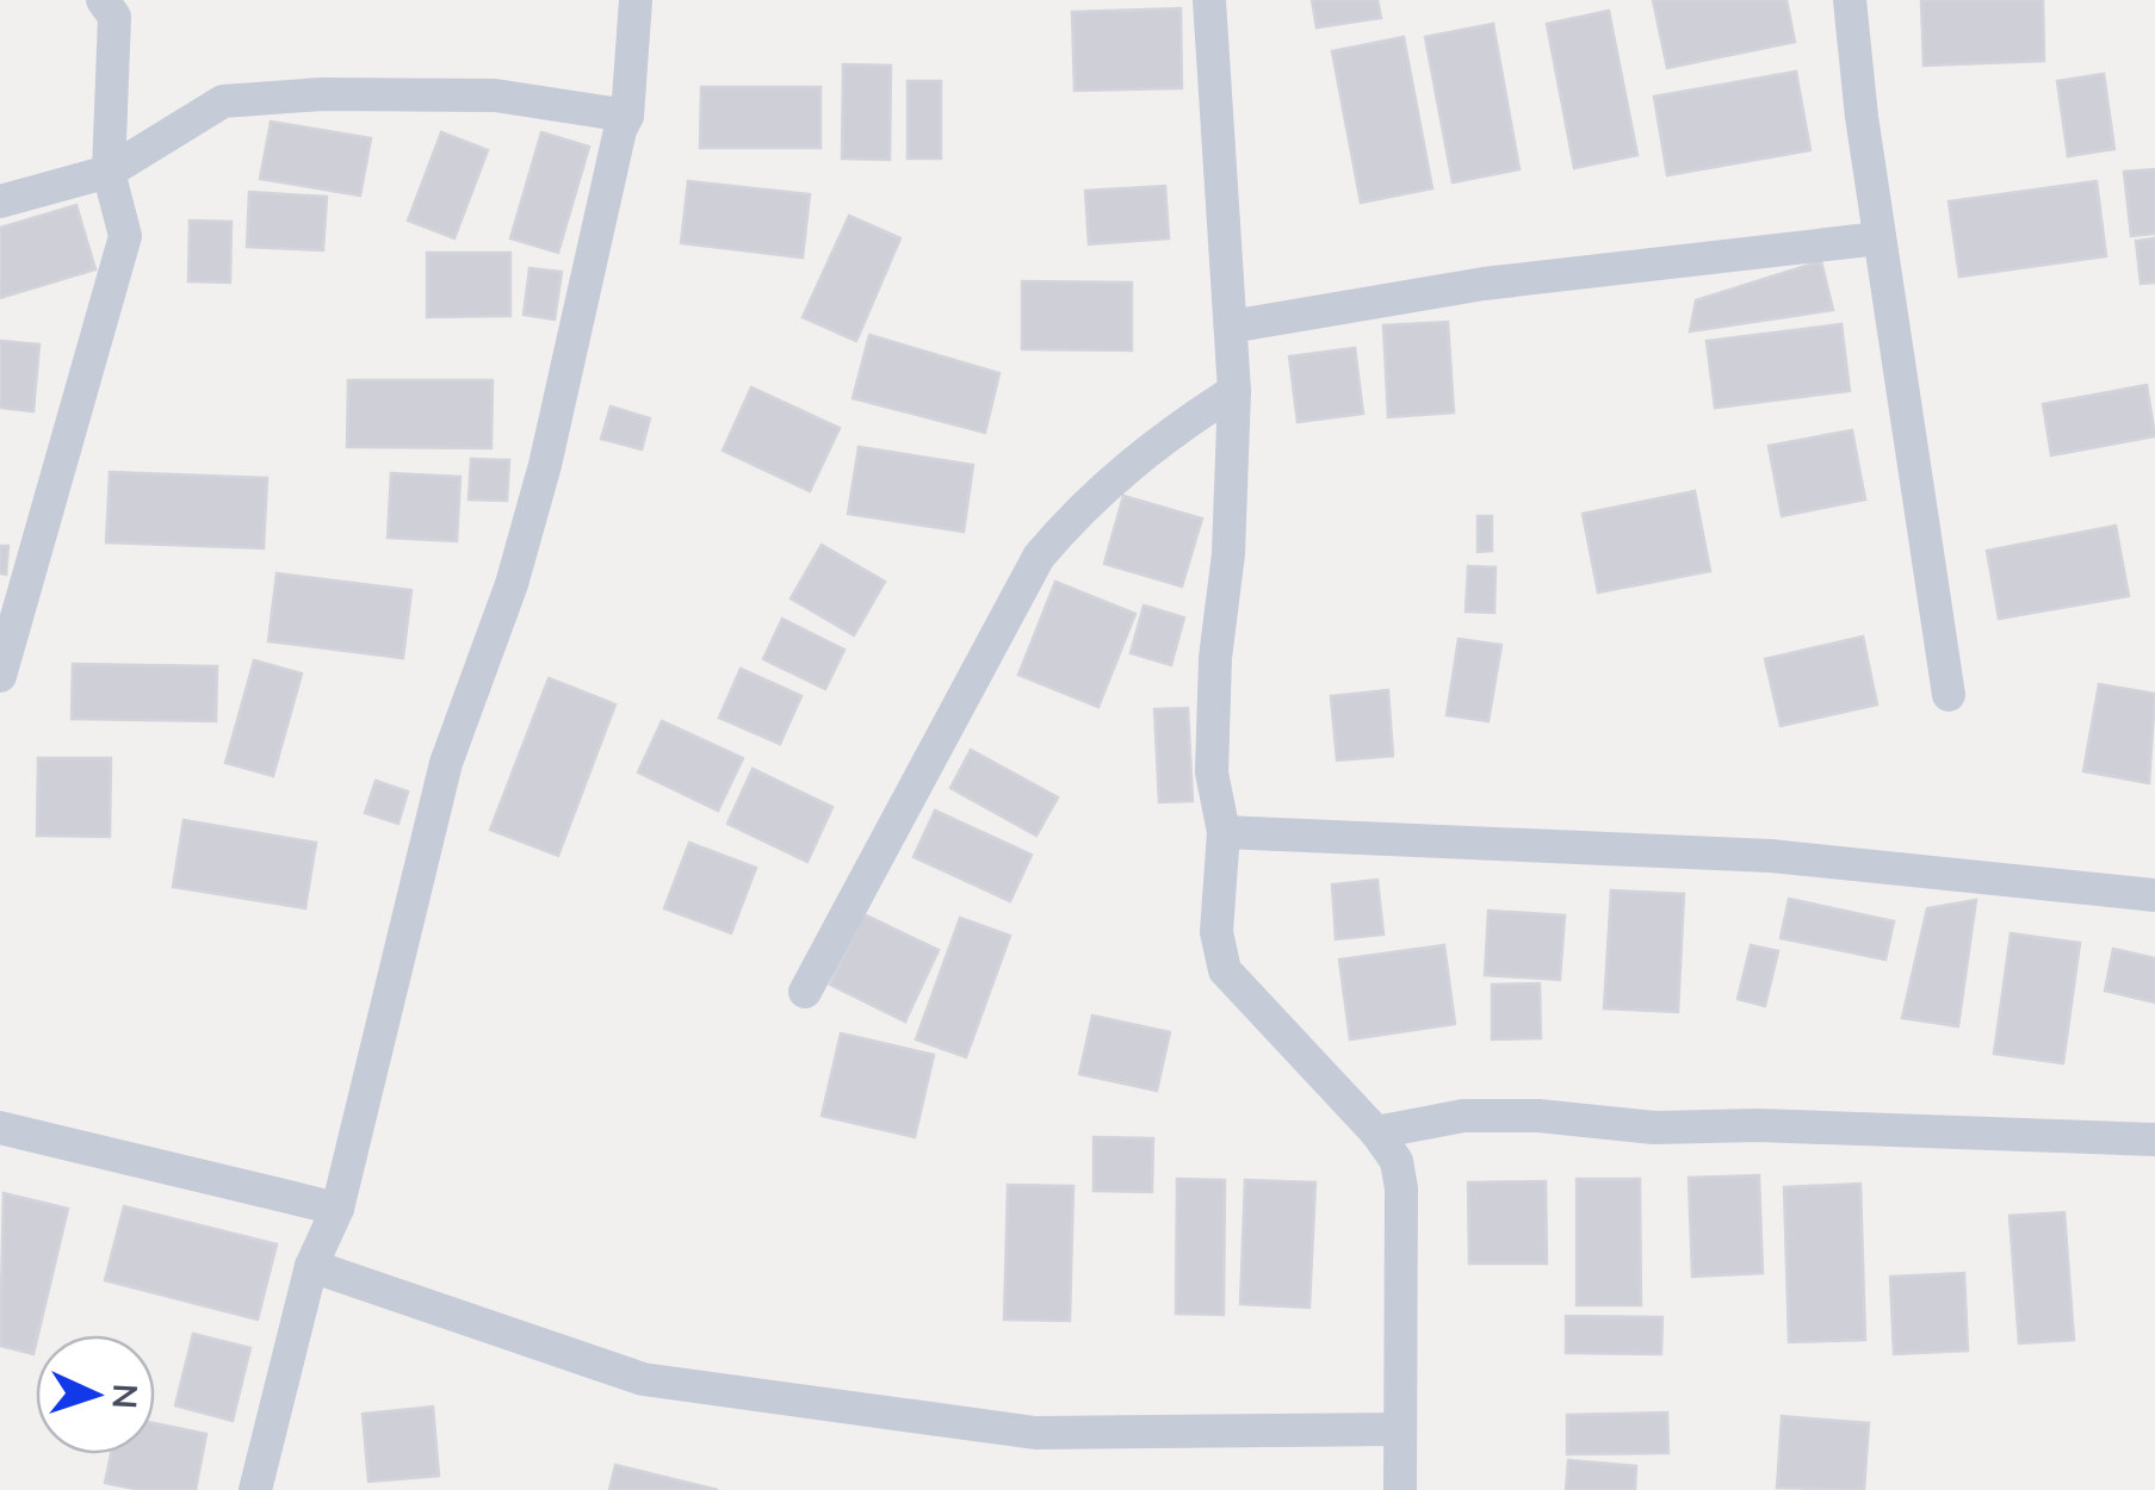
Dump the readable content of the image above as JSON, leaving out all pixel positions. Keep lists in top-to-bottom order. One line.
{"north":"right"}
